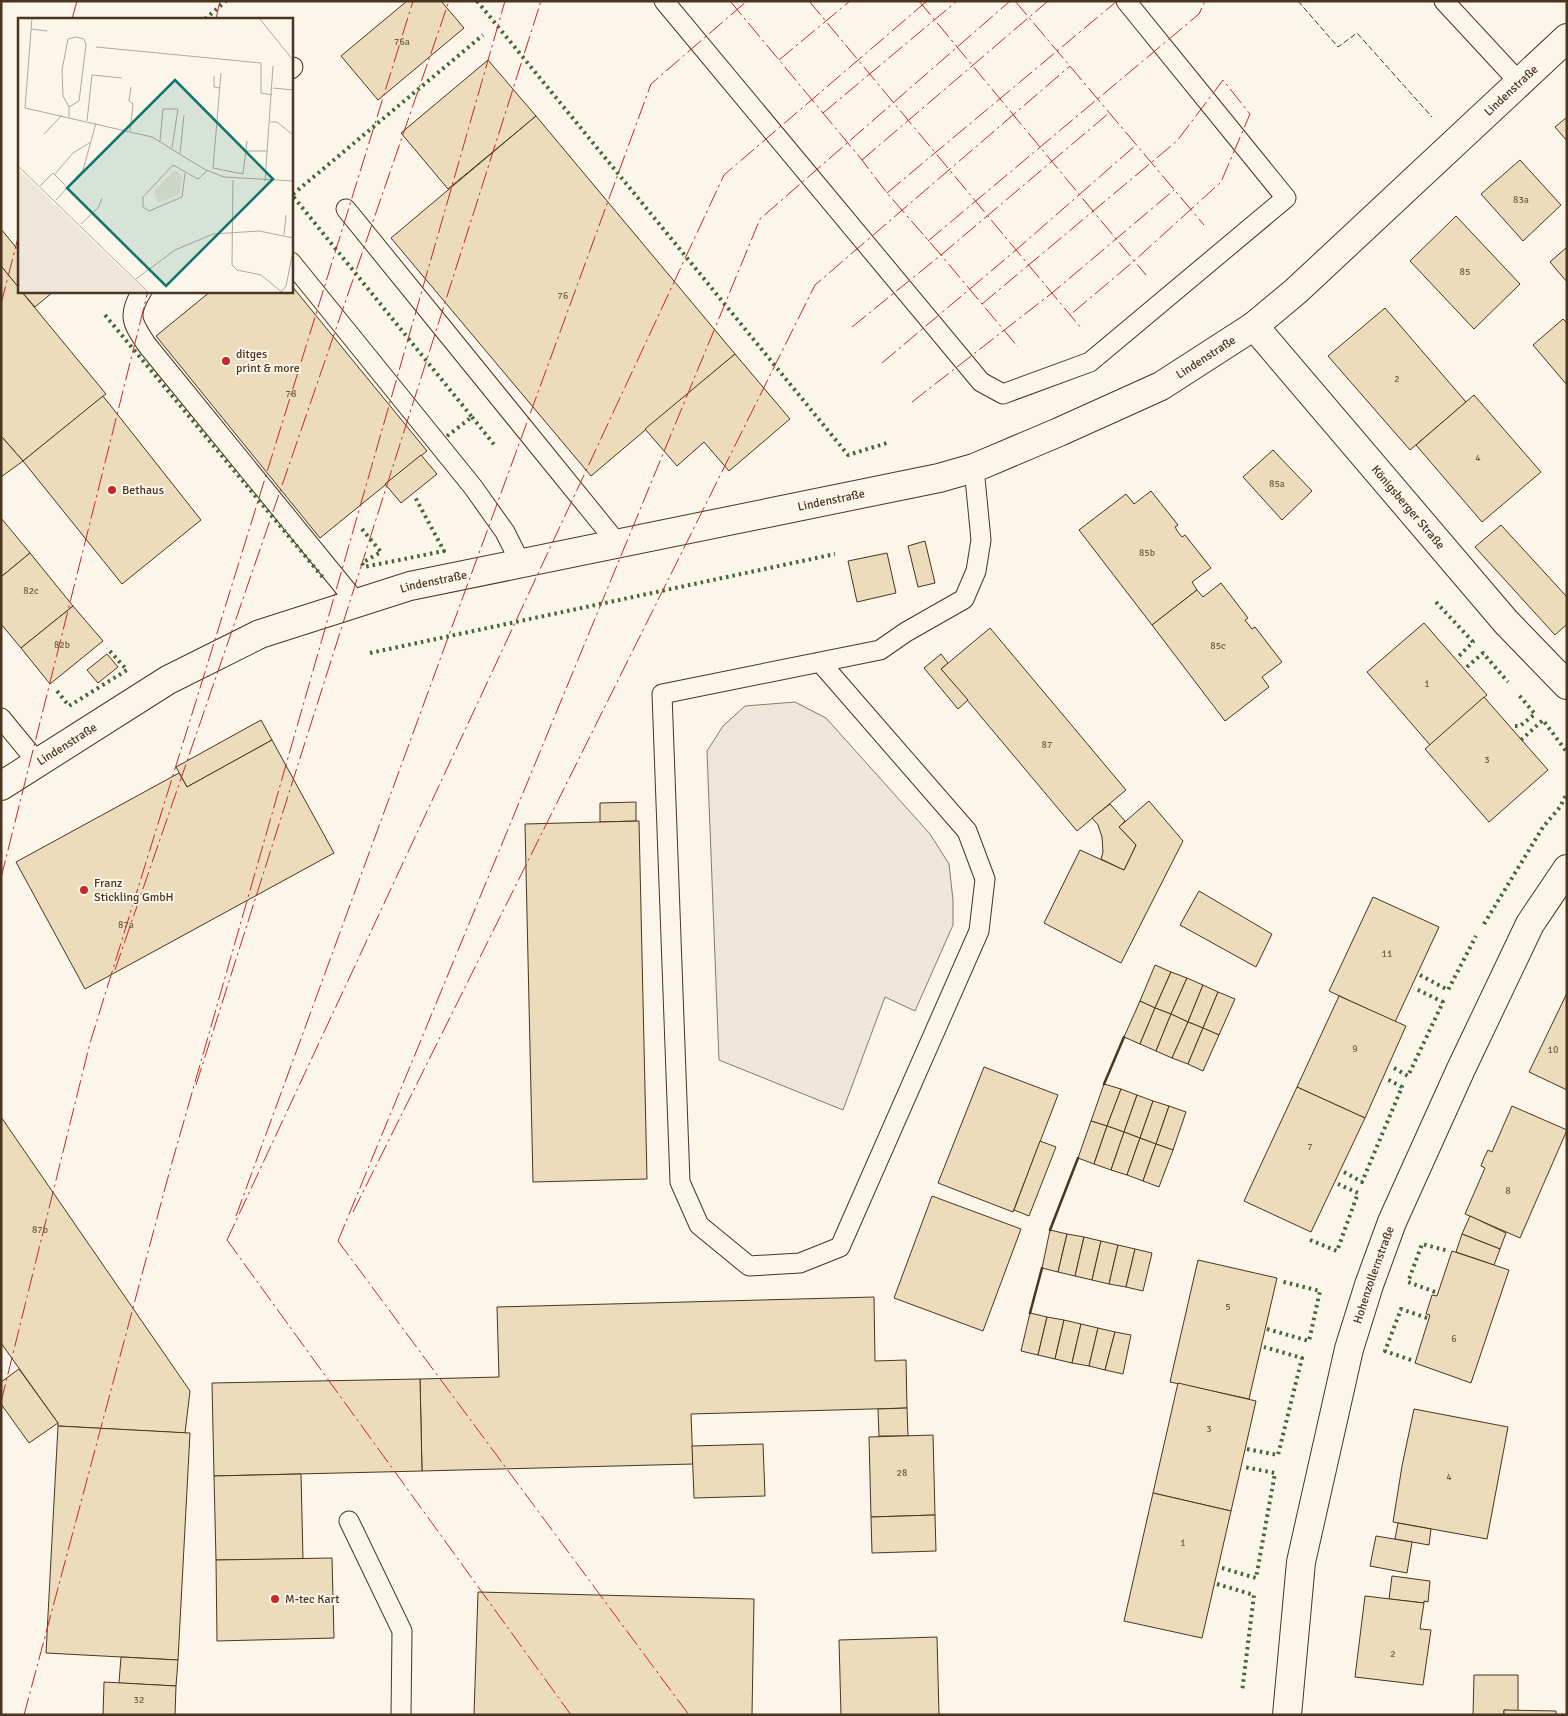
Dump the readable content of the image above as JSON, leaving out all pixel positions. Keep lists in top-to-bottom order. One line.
{"streets":{"street":["Lindenstraße","Königsberger Straße","Hohenzollernstraße"]},"crossings":[["Lindenstraße","Königsberger Straße"]],"places":["ditges print & more","Bethaus","Franz Stickling GmbH","M-tec Kart"],"house_numbers":["76a","83a","85","76","2","78","4","85a","85b","82c","82b","85c","1","87","3","87a","11","9","10","7","8","87b","5","6","3","28","4","1","2","32"]}
